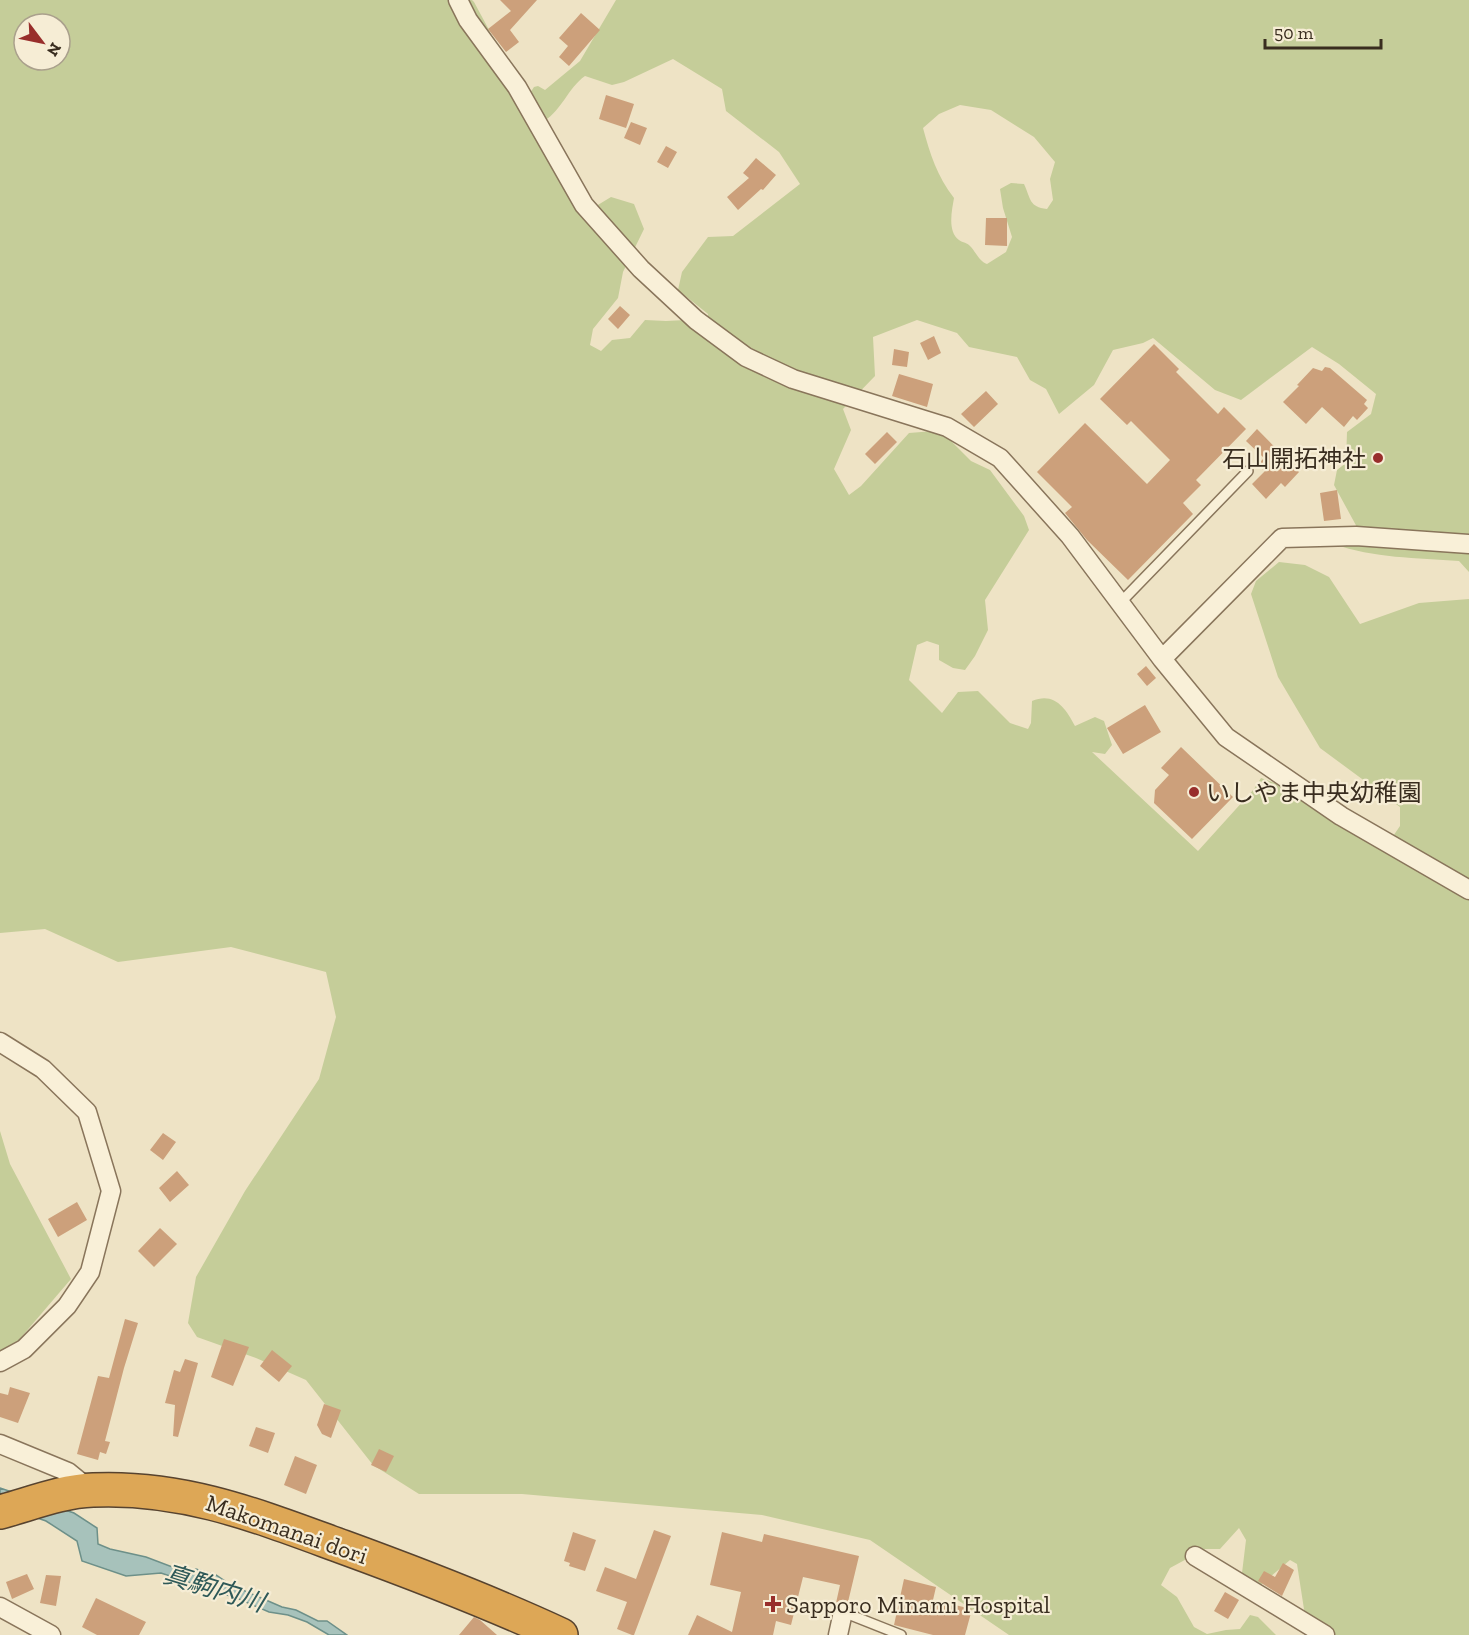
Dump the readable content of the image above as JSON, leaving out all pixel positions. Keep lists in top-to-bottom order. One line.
{"streets":{"highway":["Makomanai dori"]},"water":["真駒内川"],"places":{"other":["石山開拓神社","いしやま中央幼稚園"],"health":["Sapporo Minami Hospital"]},"scale_bar":"50 m","north":"bottom right"}
